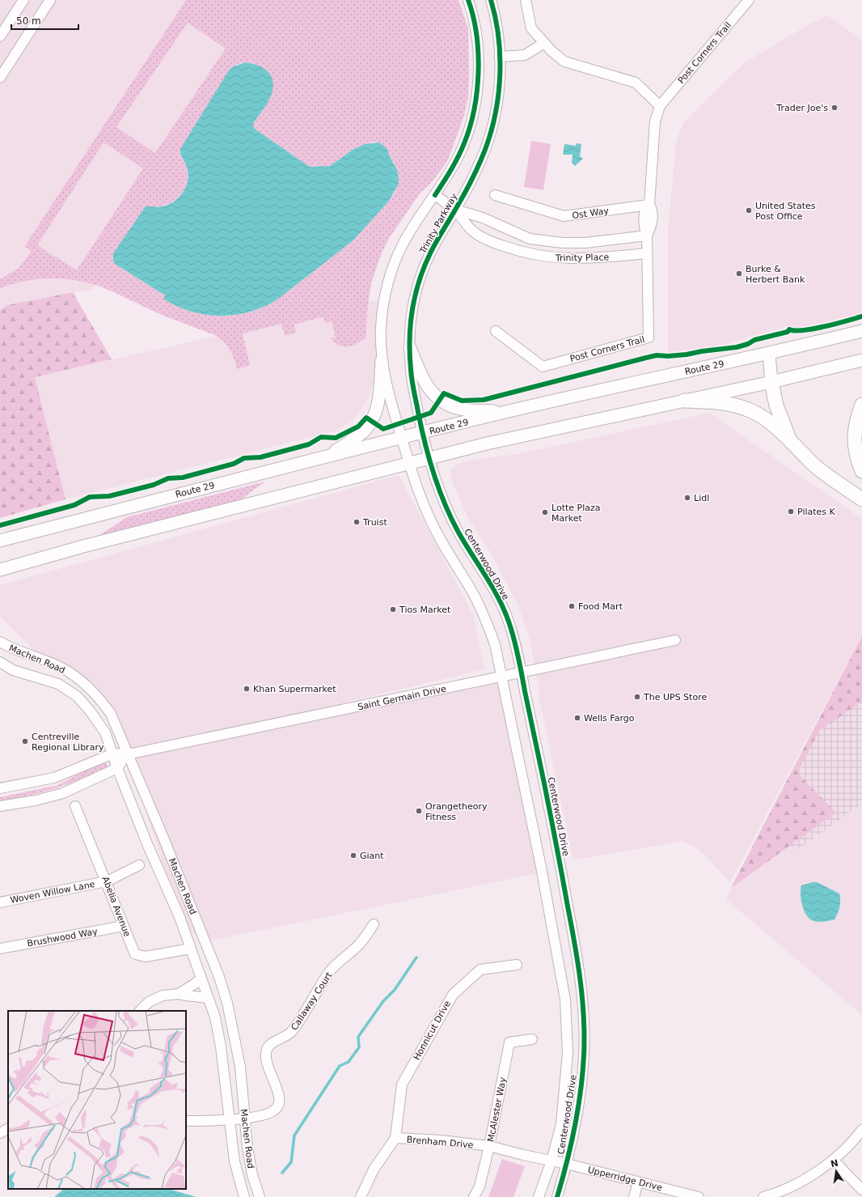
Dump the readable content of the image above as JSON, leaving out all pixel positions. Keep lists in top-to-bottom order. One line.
{"streets":{"main road":["Route 29"],"street":["Post Corners Trail","Ost Way","Trinity Parkway","Trinity Place","Centerwood Drive","Machen Road","Saint Germain Drive","Woven Willow Lane","Abelia Avenue","Brushwood Way","Callaway Court","Honnicut Drive","McAlester Way","Brenham Drive","Upperridge Drive"]},"crossings":[["Post Corners Trail","Ost Way"],["Post Corners Trail","Trinity Place"],["Trinity Parkway","Trinity Place"],["Trinity Parkway","Route 29"],["Trinity Parkway","Centerwood Drive"],["Centerwood Drive","Saint Germain Drive"],["Centerwood Drive","Brenham Drive"],["Centerwood Drive","Upperridge Drive"],["Machen Road","Saint Germain Drive"],["Machen Road","Abelia Avenue"],["Machen Road","Callaway Court"],["Woven Willow Lane","Abelia Avenue"],["Abelia Avenue","Brushwood Way"],["Honnicut Drive","Brenham Drive"],["McAlester Way","Brenham Drive"],["Brenham Drive","Upperridge Drive"]],"places":["Trader Joe's","United States Post Office","Burke & Herbert Bank","Lidl","Pilates K","Lotte Plaza Market","Truist","Food Mart","Tios Market","Khan Supermarket","The UPS Store","Wells Fargo","Centreville Regional Library","Orangetheory Fitness","Giant"],"scale_bar":"50 m","north":"top"}
